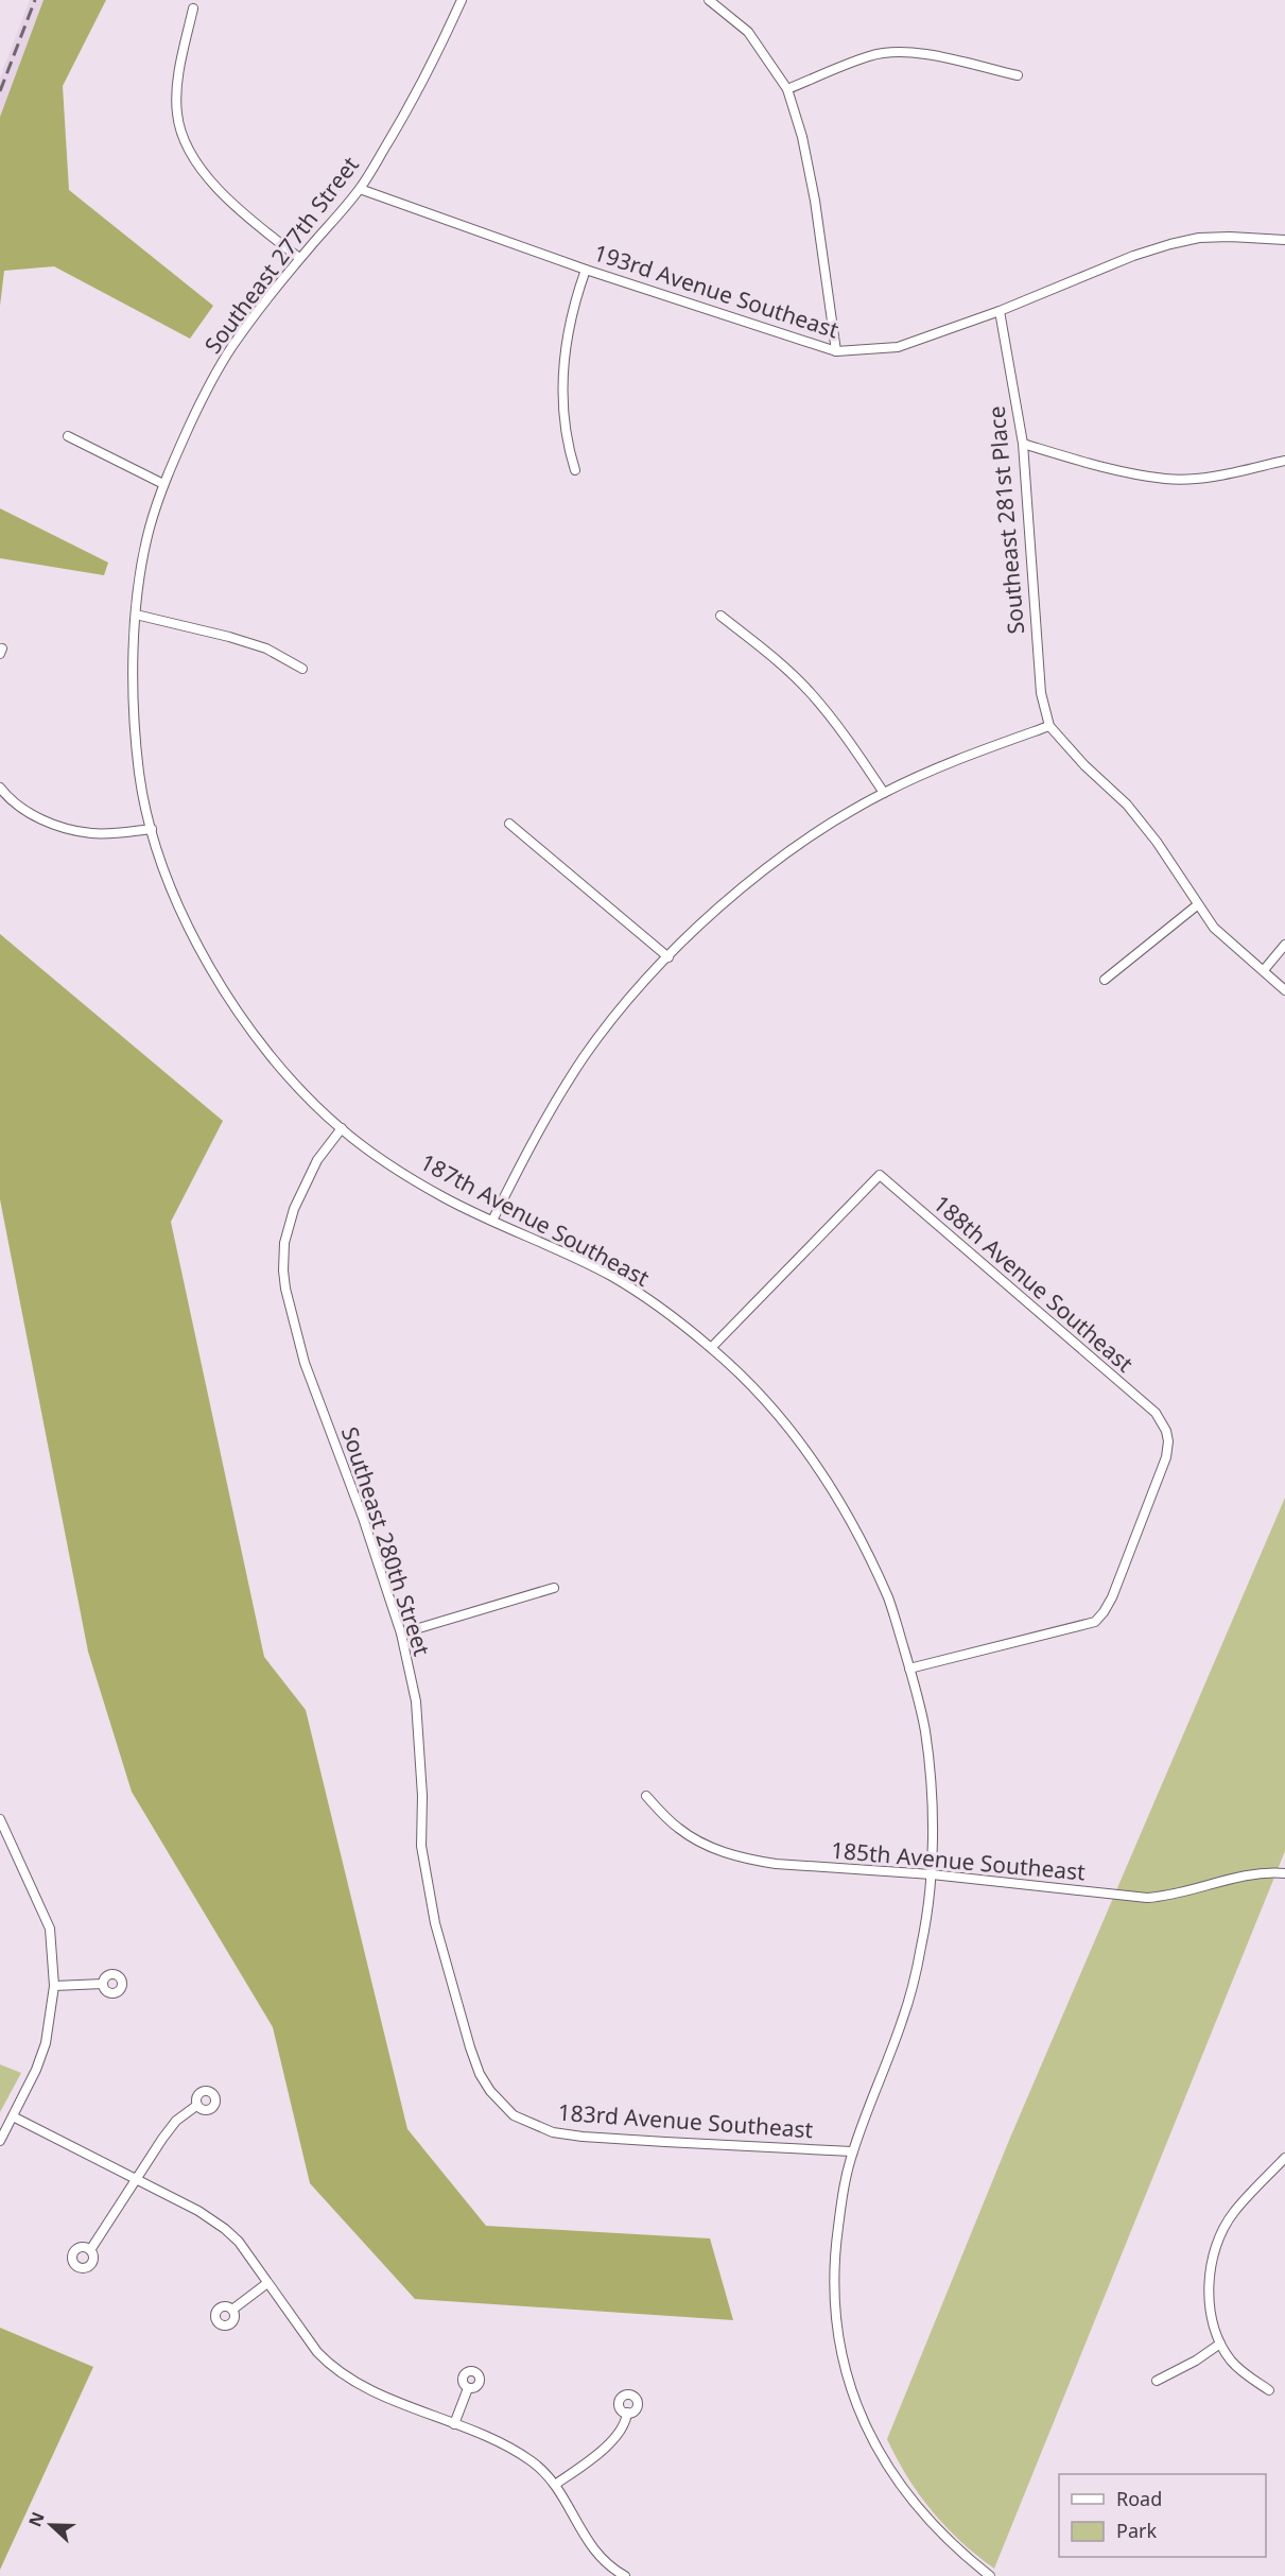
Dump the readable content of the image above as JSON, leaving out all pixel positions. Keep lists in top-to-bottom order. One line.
{"streets":{"street":["Southeast 277th Street","193rd Avenue Southeast","Southeast 281st Place","187th Avenue Southeast","188th Avenue Southeast","Southeast 280th Street","185th Avenue Southeast","183rd Avenue Southeast"]},"crossings":[["Southeast 277th Street","193rd Avenue Southeast"],["Southeast 277th Street","187th Avenue Southeast"],["193rd Avenue Southeast","Southeast 281st Place"],["187th Avenue Southeast","188th Avenue Southeast"],["187th Avenue Southeast","Southeast 280th Street"],["187th Avenue Southeast","185th Avenue Southeast"],["187th Avenue Southeast","183rd Avenue Southeast"],["Southeast 280th Street","183rd Avenue Southeast"]],"legend":["Road","Park"],"north":"left"}
